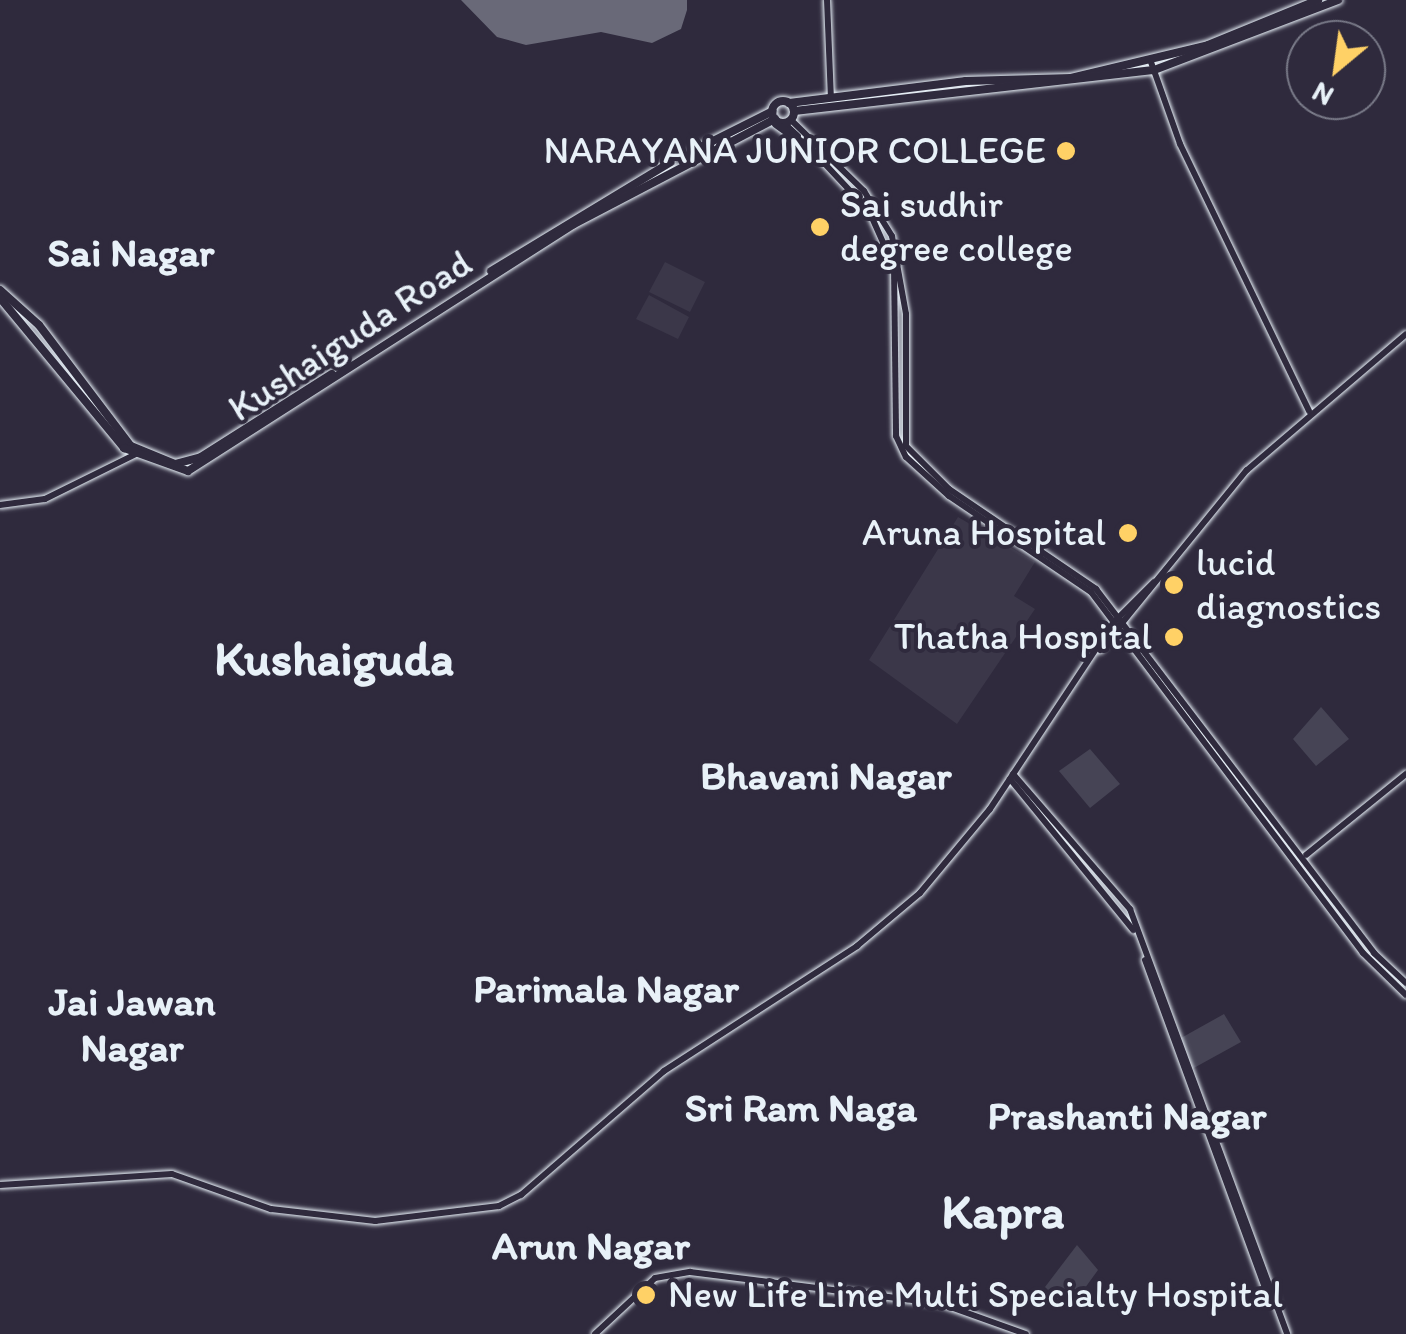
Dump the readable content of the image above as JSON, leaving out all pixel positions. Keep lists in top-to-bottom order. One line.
{"streets":{"main road":["Kushaiguda Road"]},"districts":["Sai Nagar","Kushaiguda","Bhavani Nagar","Parimala Nagar","Jai Jawan Nagar","Sri Ram Naga","Prashanti Nagar","Kapra","Arun Nagar"],"places":["NARAYANA JUNIOR COLLEGE","Sai sudhir degree college","Aruna Hospital","lucid diagnostics","Thatha Hospital","New Life Line Multi Specialty Hospital"],"north":"bottom left"}
